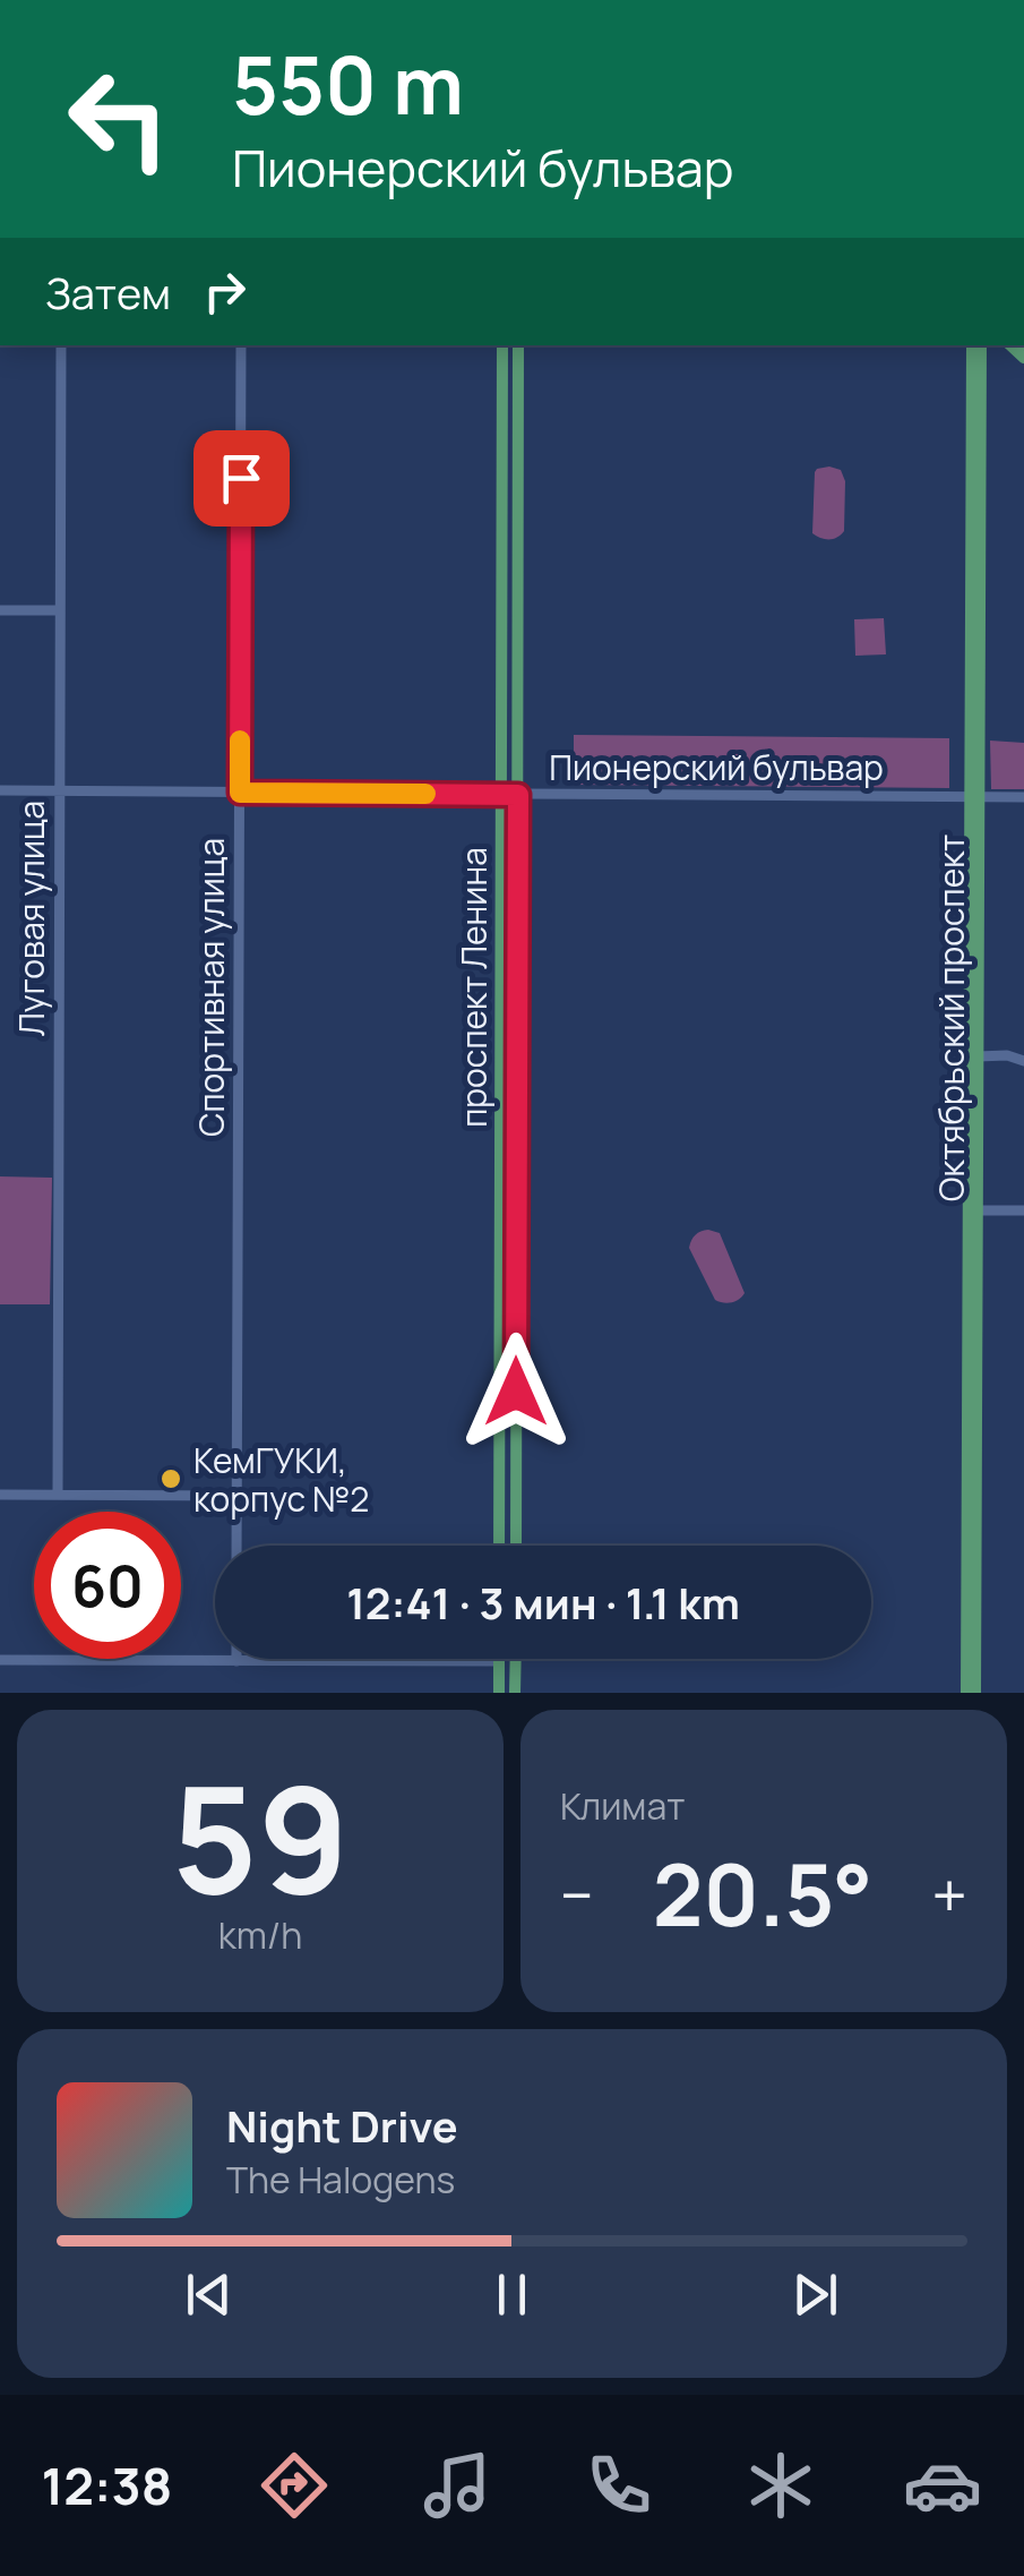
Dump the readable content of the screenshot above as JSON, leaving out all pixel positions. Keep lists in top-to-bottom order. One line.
{"streets":{"main road":["Пионерский бульвар","проспект Ленина","Октябрьский проспект"],"street":["Луговая улица","Спортивная улица"]},"crossings":[["Пионерский бульвар","Луговая улица"],["Пионерский бульвар","Спортивная улица"],["Пионерский бульвар","проспект Ленина"],["Пионерский бульвар","Октябрьский проспект"]],"places":["КемГУКИ, корпус №2"],"page":{"turn":["550 m","Пионерский бульвар"],"then":"Затем","limit":"60","trip":"12:41 · 3 мин · 1.1 km","tile":[["59","km/h"],"Климат"],"heat":["−","20.5°","+"],"song":["Night Drive","The Halogens"],"tabs":"12:38"}}
